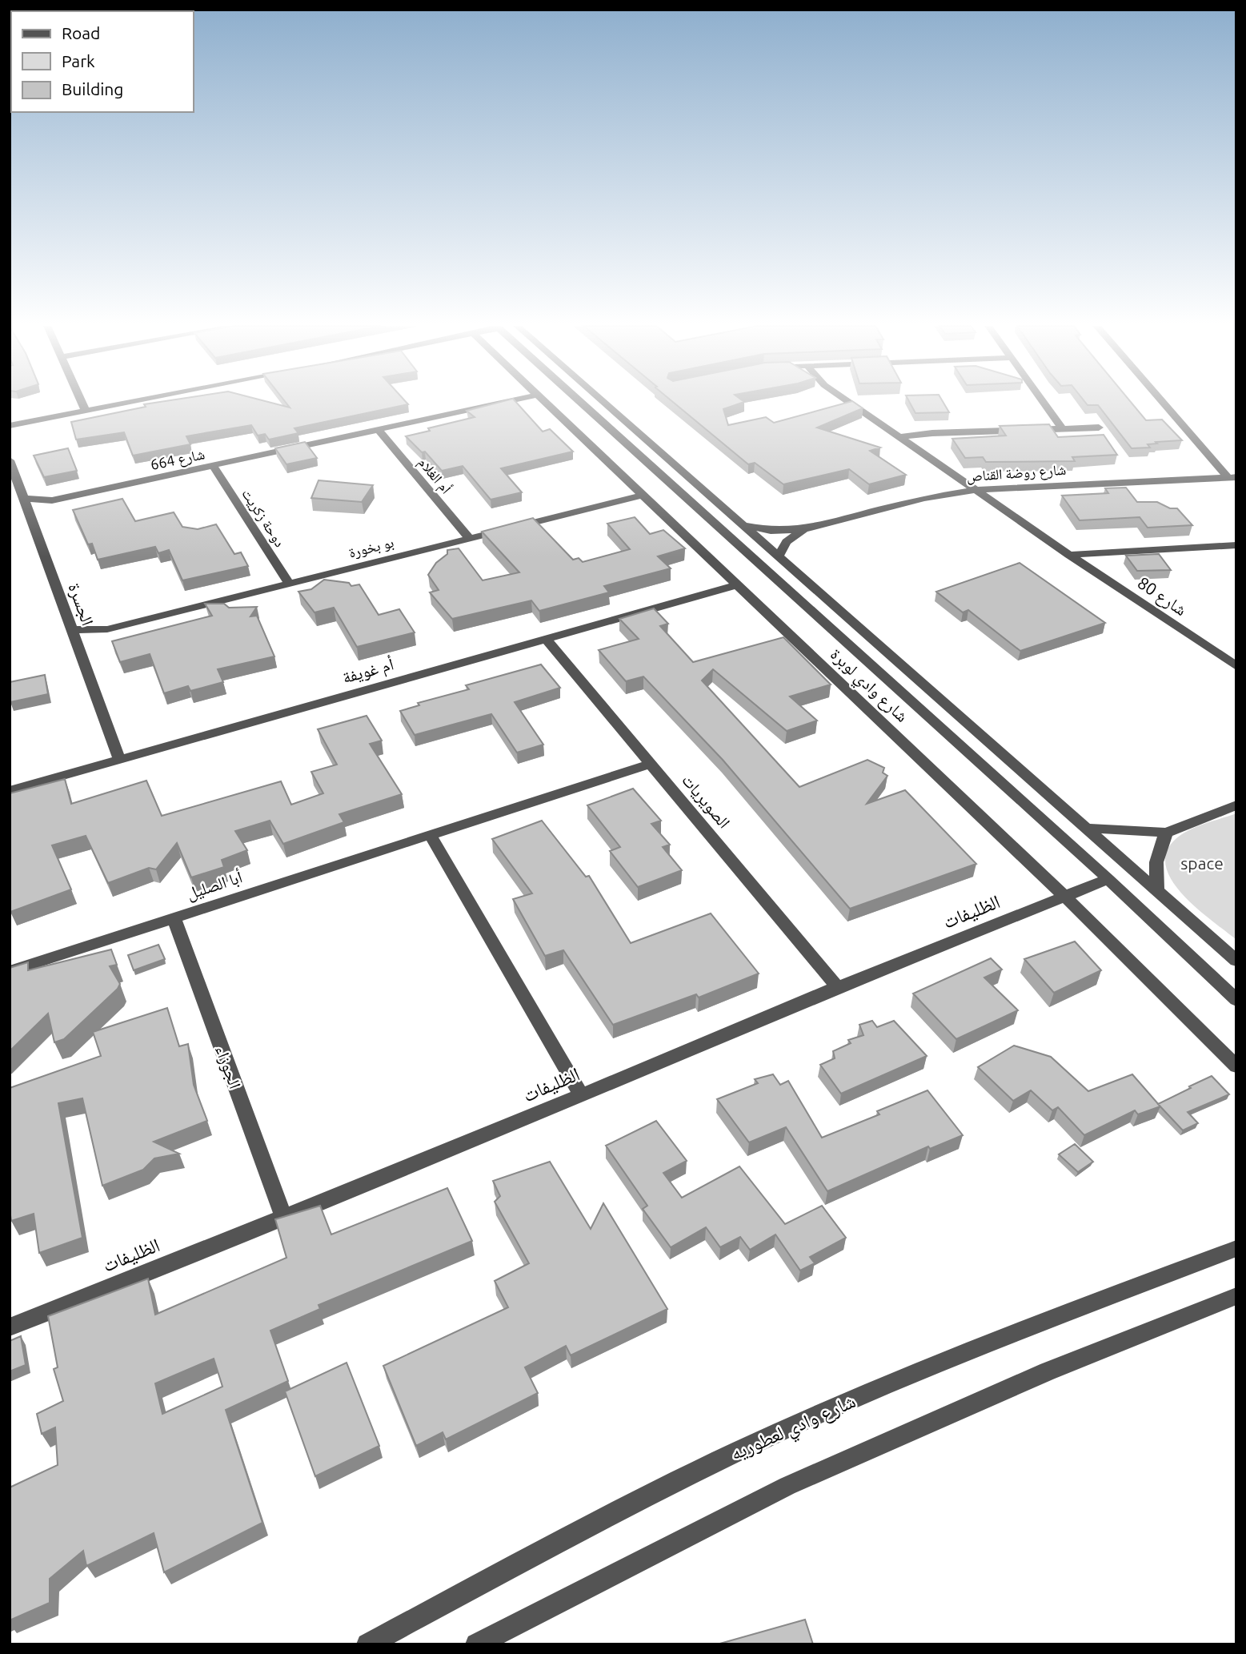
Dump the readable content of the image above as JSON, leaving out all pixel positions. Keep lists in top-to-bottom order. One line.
{"streets":{"street":["شارع 664","شارع روضة القناص","أم الغلام","دوحة زكريت","بو بخورة","شارع 80","الجسرة","أم غويفة","شارع وادي لوبرة","الصويريات","أبا الصليل","الظليفات","الجوزاء","شارع وادي لعطوريه"]},"crossings":[["شارع 664","أم الغلام"],["شارع 664","دوحة زكريت"],["شارع 664","الجسرة"],["شارع روضة القناص","شارع 80"],["شارع روضة القناص","شارع وادي لوبرة"],["أم الغلام","بو بخورة"],["دوحة زكريت","بو بخورة"],["بو بخورة","الجسرة"],["بو بخورة","شارع وادي لوبرة"],["الجسرة","أم غويفة"],["أم غويفة","شارع وادي لوبرة"],["أم غويفة","الصويريات"],["شارع وادي لوبرة","الظليفات"],["الصويريات","أبا الصليل"],["الصويريات","الظليفات"],["أبا الصليل","الجوزاء"],["الظليفات","الجوزاء"]],"parks":["space"],"legend":["Road","Park","Building"]}
